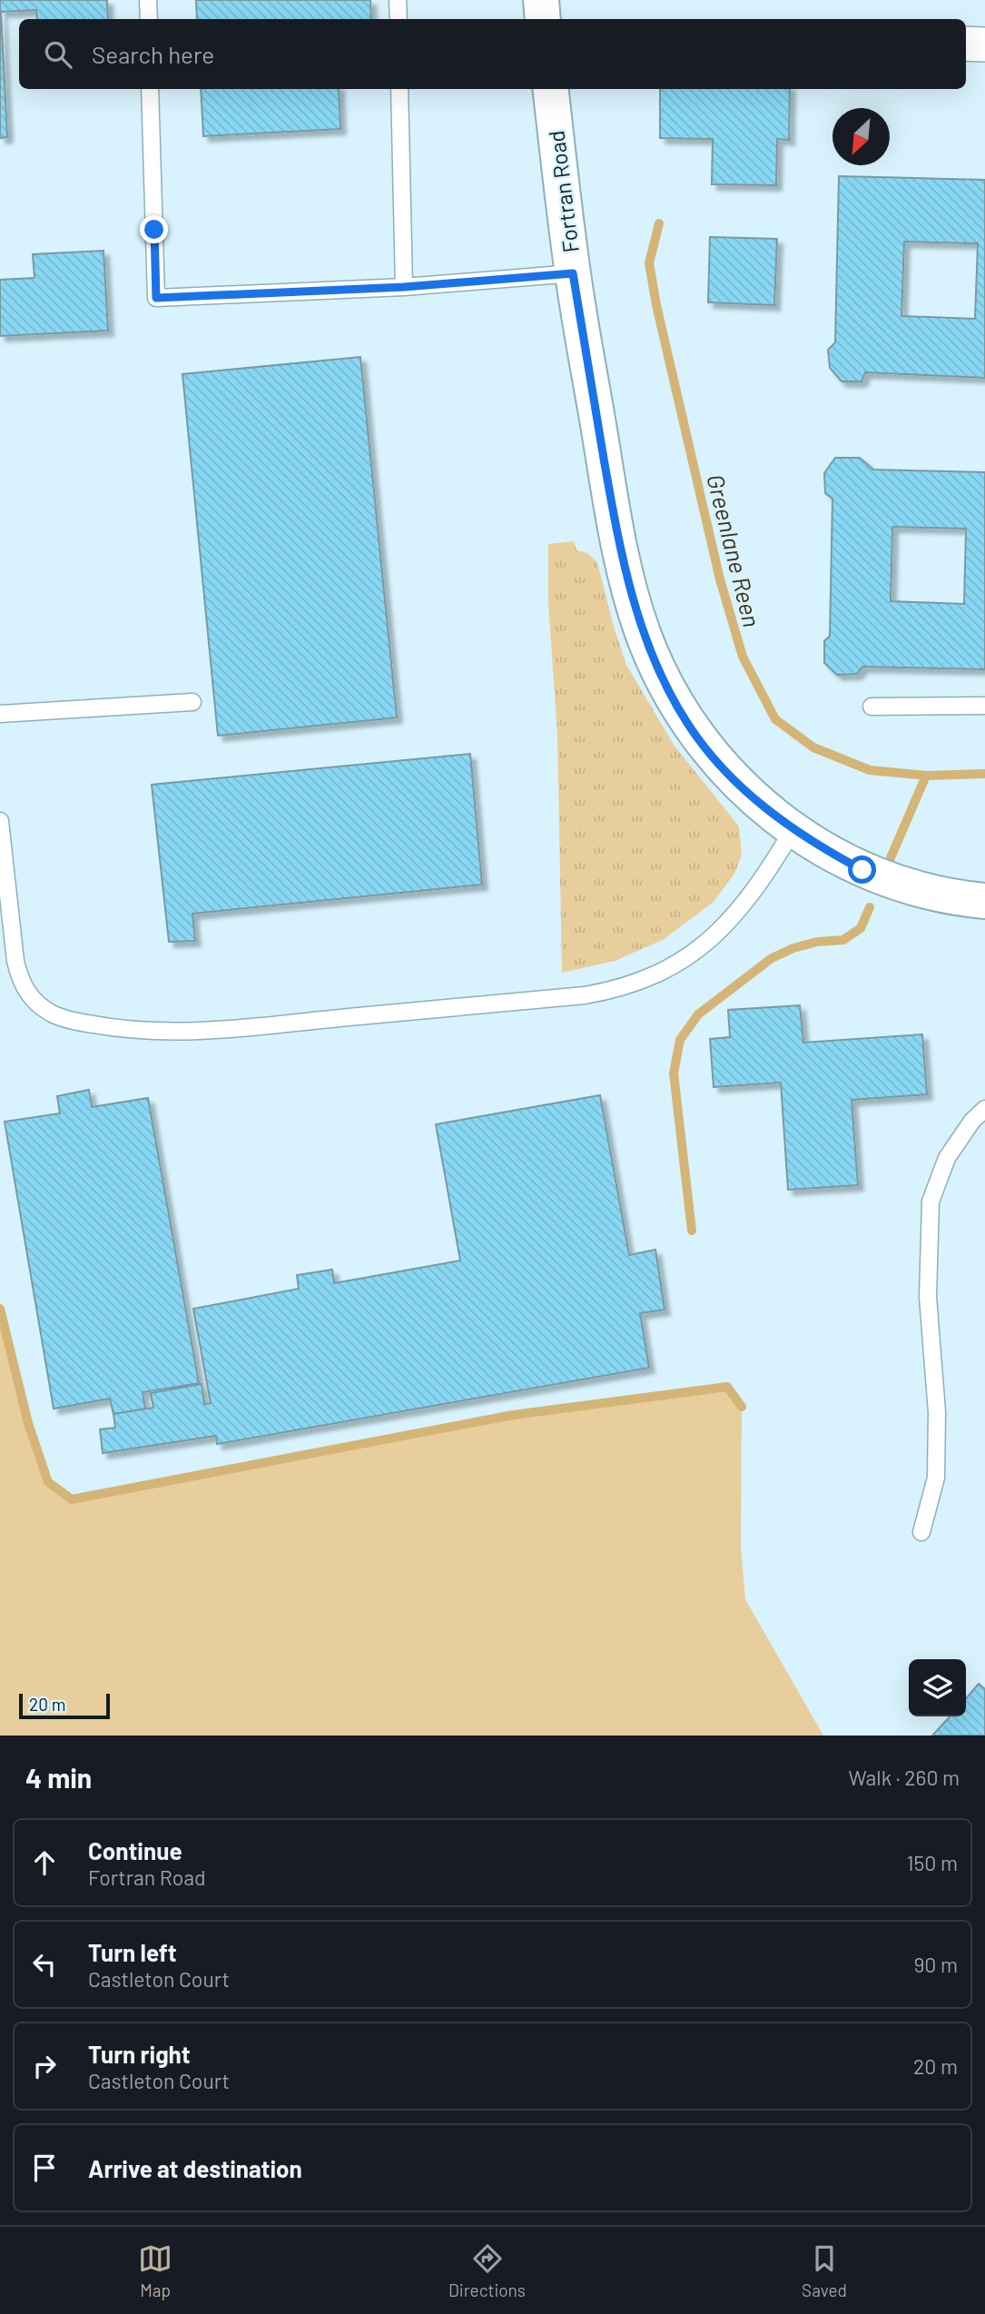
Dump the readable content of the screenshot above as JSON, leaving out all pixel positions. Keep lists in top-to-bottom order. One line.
{"streets":{"street":["Fortran Road"]},"water":["Greenlane Reen"],"scale_bar":"20 m","north":"bottom left","page":{"search":"Search here","scale":"20 m","heading":["4 min","Walk · 260 m"],"list":[["Continue","Fortran Road","150 m"],["Turn left","Castleton Court","90 m"],["Turn right","Castleton Court","20 m"],"Arrive at destination"],"nav":["Map","Directions","Saved"]}}
